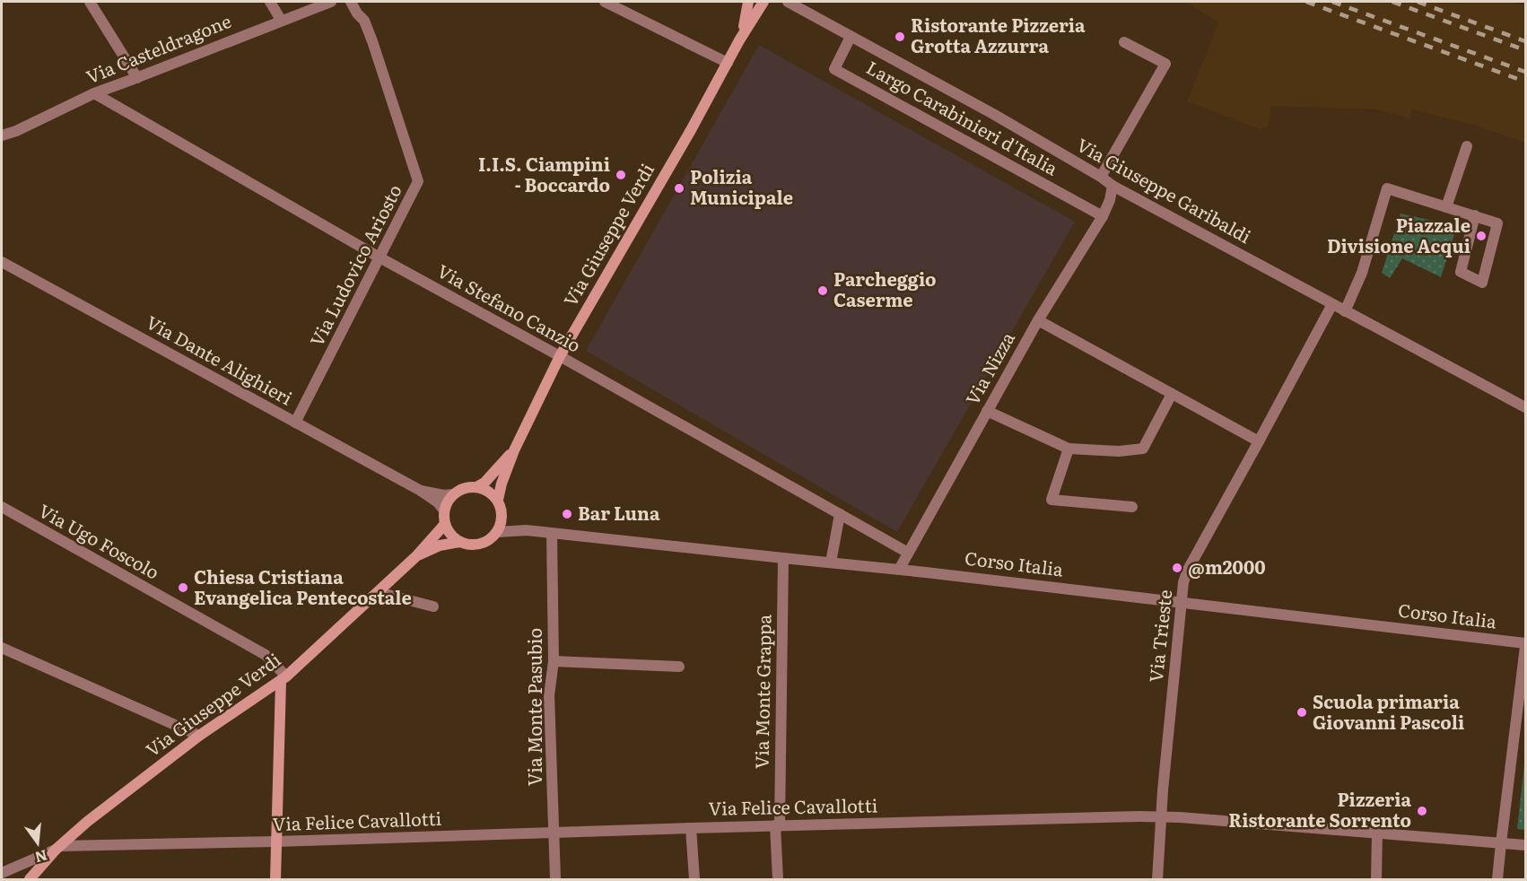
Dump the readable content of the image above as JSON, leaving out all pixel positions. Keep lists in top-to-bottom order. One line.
{"streets":{"street":["Via Casteldragone","Largo Carabinieri d'Italia","Via Giuseppe Garibaldi","Via Giuseppe Verdi","Via Ludovico Ariosto","Via Stefano Canzio","Via Dante Alighieri","Via Nizza","Via Ugo Foscolo","Corso Italia","Via Trieste","Via Monte Grappa","Via Monte Pasubio","Via Felice Cavallotti"]},"crossings":[["Via Casteldragone","Via Stefano Canzio"],["Largo Carabinieri d'Italia","Via Giuseppe Garibaldi"],["Largo Carabinieri d'Italia","Via Nizza"],["Via Giuseppe Garibaldi","Via Nizza"],["Via Giuseppe Garibaldi","Via Trieste"],["Via Giuseppe Verdi","Via Stefano Canzio"],["Via Giuseppe Verdi","Via Dante Alighieri"],["Via Giuseppe Verdi","Via Ugo Foscolo"],["Via Giuseppe Verdi","Corso Italia"],["Via Giuseppe Verdi","Via Felice Cavallotti"],["Via Ludovico Ariosto","Via Stefano Canzio"],["Via Ludovico Ariosto","Via Dante Alighieri"],["Via Stefano Canzio","Via Nizza"],["Via Dante Alighieri","Corso Italia"],["Via Nizza","Corso Italia"],["Corso Italia","Via Trieste"],["Corso Italia","Via Monte Grappa"],["Corso Italia","Via Monte Pasubio"],["Via Trieste","Via Felice Cavallotti"],["Via Monte Grappa","Via Felice Cavallotti"],["Via Monte Pasubio","Via Felice Cavallotti"]],"places":["Ristorante Pizzeria Grotta Azzurra","I.I.S. Ciampini - Boccardo","Polizia Municipale","Piazzale Divisione Acqui","Parcheggio Caserme","Bar Luna","@m2000","Chiesa Cristiana Evangelica Pentecostale","Scuola primaria Giovanni Pascoli","Pizzeria Ristorante Sorrento"],"north":"bottom"}
